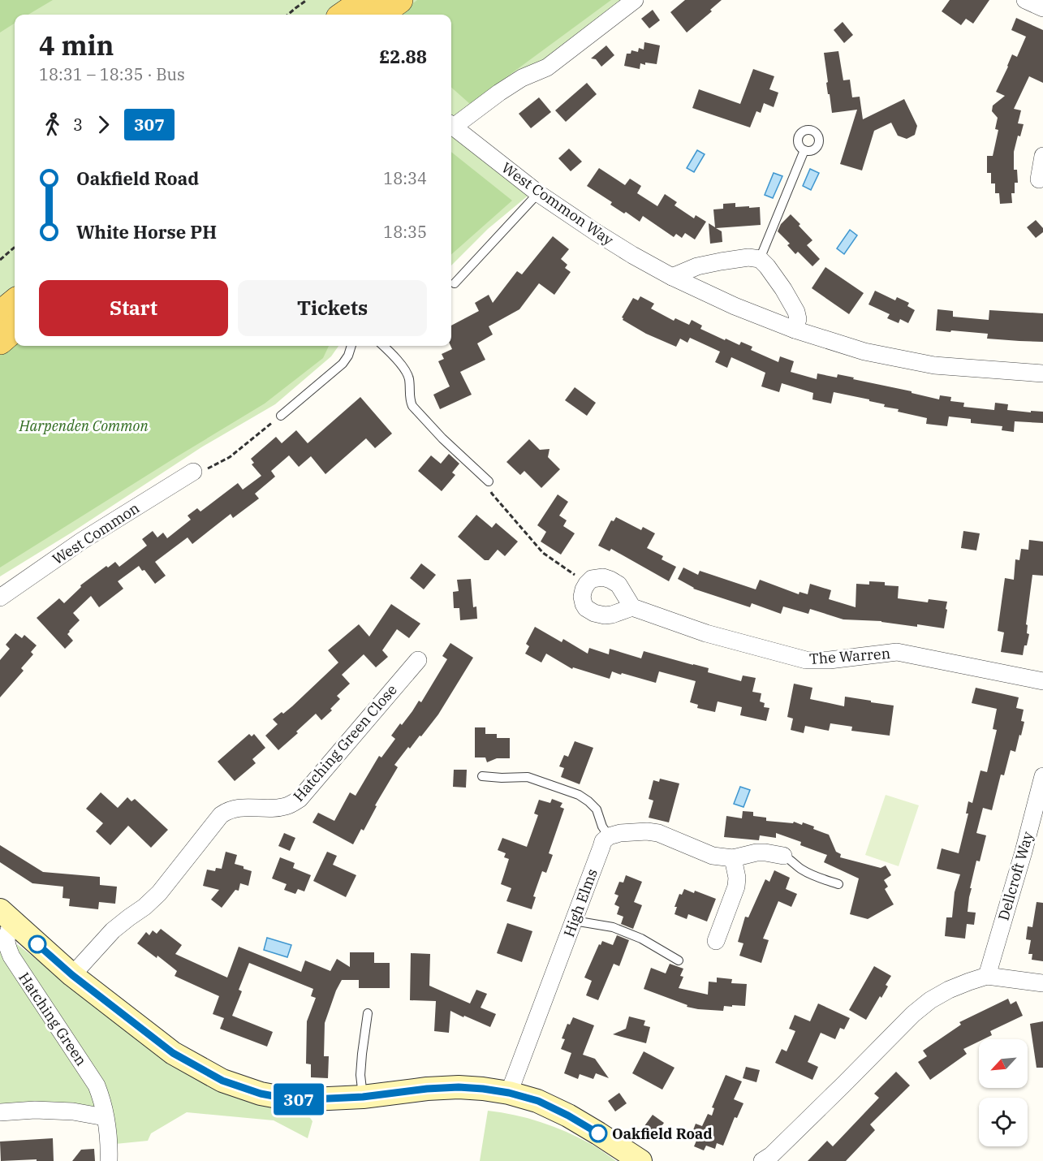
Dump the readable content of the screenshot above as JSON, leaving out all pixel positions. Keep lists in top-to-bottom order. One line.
{"streets":{"street":["West Common Way","West Common","The Warren","Hatching Green Close","Dellcroft Way","High Elms","Hatching Green"]},"parks":["Harpenden Common"],"places":["Oakfield Road"],"lines":["bus line 307"],"north":"bottom left","page":{"on_map":"307","heading":["4 min","18:31 – 18:35 · Bus","£2.88"],"legs":["3","307"],"list":[{"name":"Oakfield Road","value":"18:34"},{"name":"White Horse PH","value":"18:35"}],"buttons":["Start","Tickets"]}}
